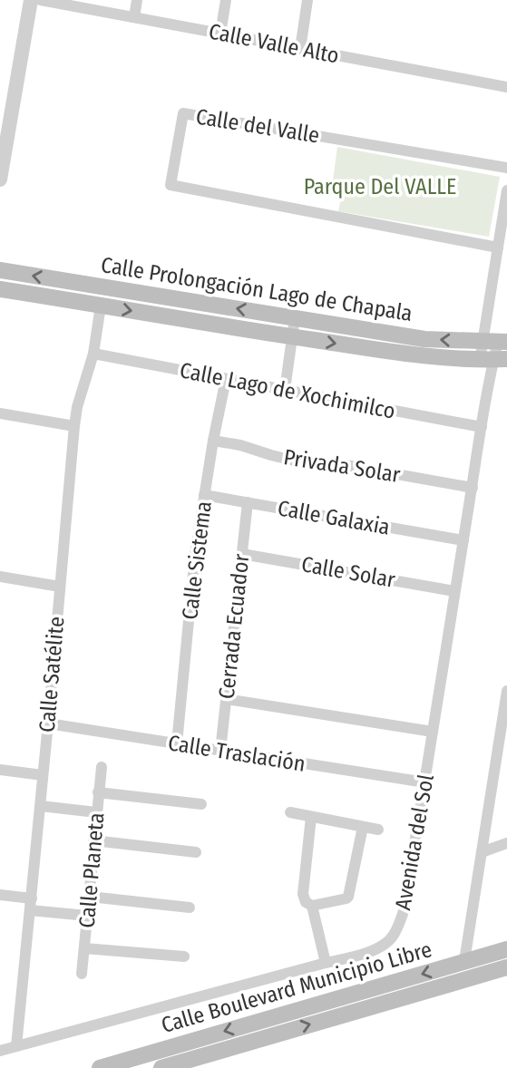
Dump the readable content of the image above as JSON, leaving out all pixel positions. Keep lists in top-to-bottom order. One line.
{"streets":{"main road":["Calle Prolongación Lago de Chapala","Calle Boulevard Municipio Libre"],"street":["Calle Valle Alto","Calle del Valle","Calle Lago de Xochimilco","Privada Solar","Calle Galaxia","Calle Sistema","Calle Solar","Cerrada Ecuador","Calle Satélite","Calle Traslación","Avenida del Sol","Calle Planeta"]},"crossings":[["Calle del Valle","Avenida del Sol"],["Calle Prolongación Lago de Chapala","Calle Satélite"],["Calle Prolongación Lago de Chapala","Avenida del Sol"],["Calle Lago de Xochimilco","Calle Sistema"],["Calle Lago de Xochimilco","Calle Satélite"],["Calle Lago de Xochimilco","Avenida del Sol"],["Privada Solar","Calle Sistema"],["Privada Solar","Avenida del Sol"],["Calle Galaxia","Calle Sistema"],["Calle Galaxia","Cerrada Ecuador"],["Calle Galaxia","Avenida del Sol"],["Calle Sistema","Calle Traslación"],["Calle Solar","Cerrada Ecuador"],["Calle Solar","Avenida del Sol"],["Cerrada Ecuador","Calle Traslación"],["Calle Satélite","Calle Traslación"],["Calle Satélite","Avenida del Sol"],["Calle Traslación","Avenida del Sol"]],"parks":["Parque Del VALLE"]}
